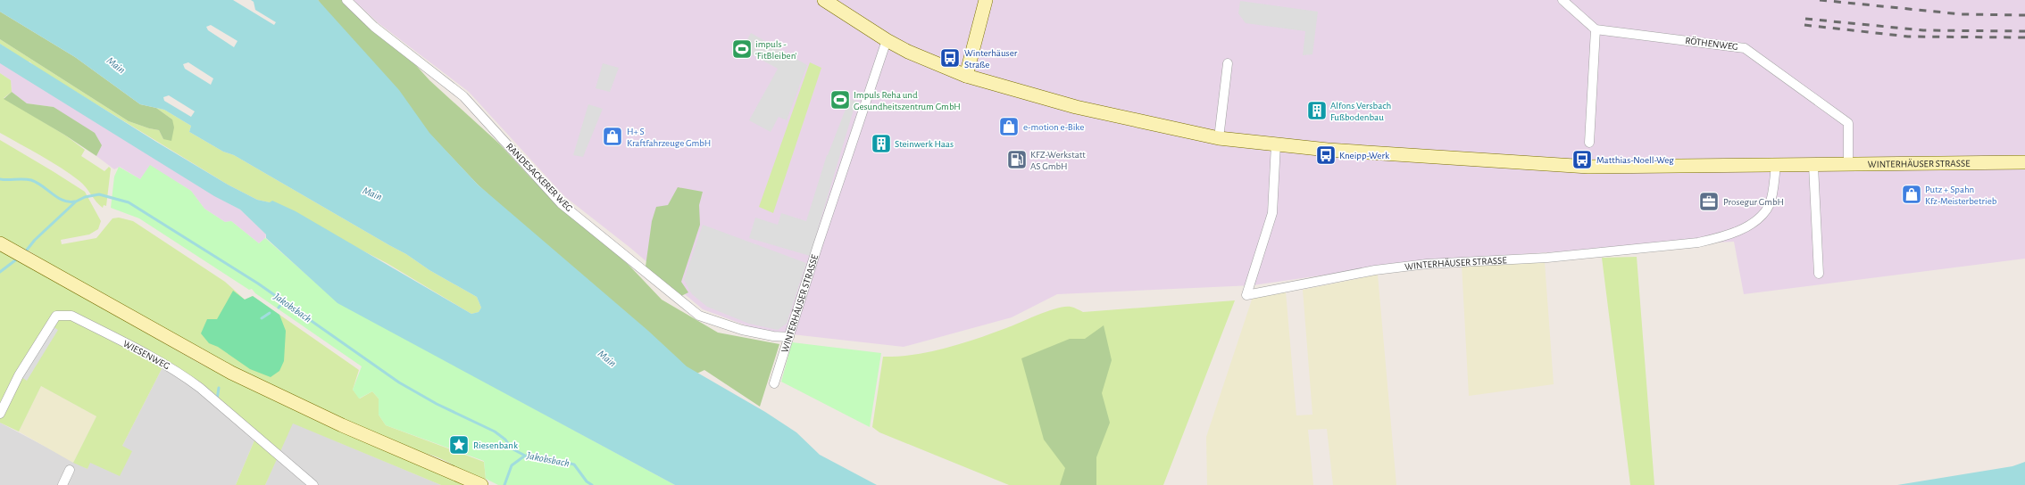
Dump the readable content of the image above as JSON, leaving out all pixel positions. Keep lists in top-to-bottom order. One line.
{"streets":{"main road":["WINTERHÄUSER STRASSE"],"street":["RÖTHENWEG","RANDESACKERER WEG","WIESENWEG"]},"crossings":[["RÖTHENWEG","WINTERHÄUSER STRASSE"],["WINTERHÄUSER STRASSE","RANDESACKERER WEG"]],"water":["Main","Jakobsbach"],"places":{"sports":["impuls - 'FitBleiben'","Impuls Reha und Gesundheitszentrum GmbH"],"bus stop":["Winterhäuser Straße","Kneipp-Werk","Matthias-Noell-Weg"],"building":["Alfons Versbach Fußbodenbau","Steinwerk Haas"],"shop":["e-motion e-Bike","H+ S Kraftfahrzeuge GmbH","Putz + Spahn Kfz-Meisterbetrieb"],"fuel station":["KFZ-Werkstatt AS GmbH"],"office":["Prosegur GmbH"],"place":["Riesenbank"]}}
